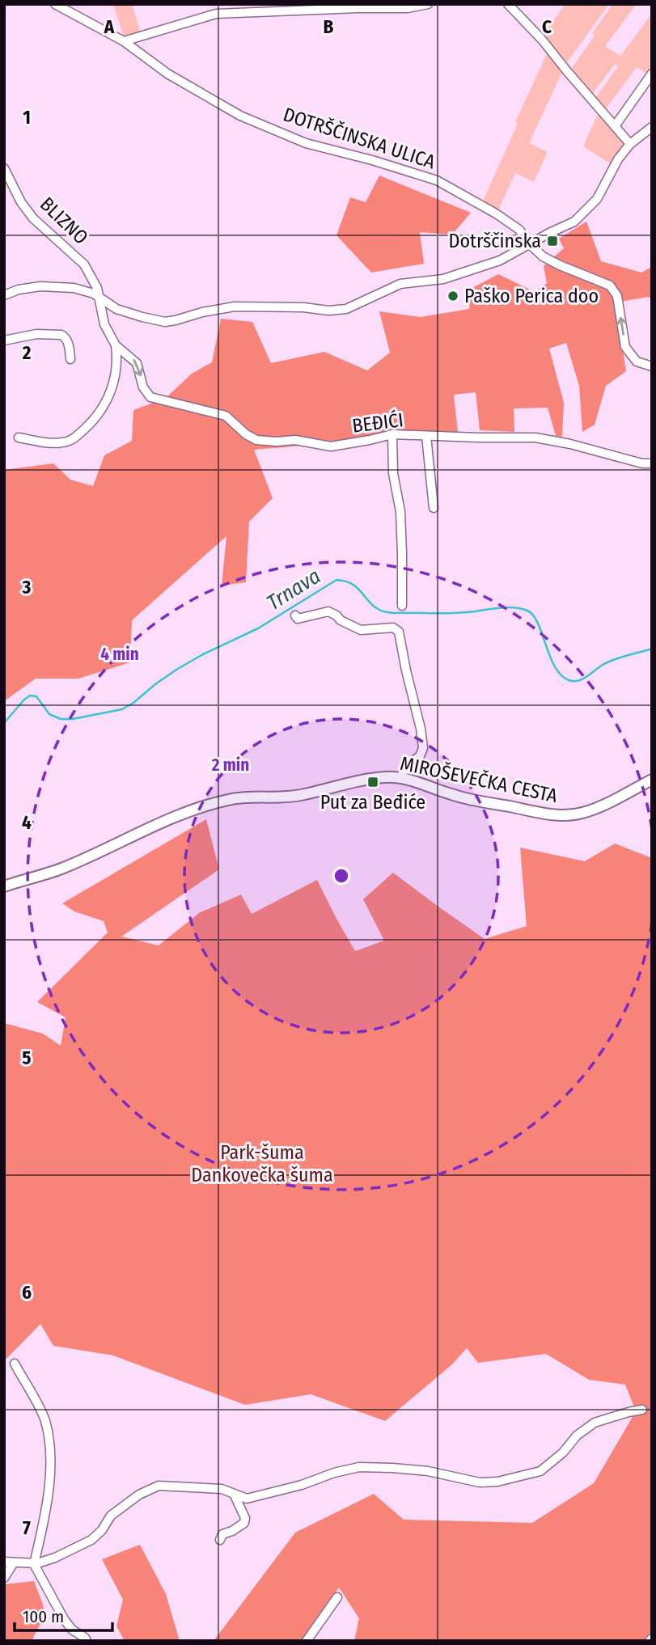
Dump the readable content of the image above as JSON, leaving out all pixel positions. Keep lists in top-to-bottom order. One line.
{"streets":{"main road":["MIROŠEVEČKA CESTA"],"street":["DOTRŠČINSKA ULICA","BLIZNO","BEĐIĆI"]},"crossings":[["BLIZNO","BEĐIĆI"]],"one_way":["BEĐIĆI"],"water":["Trnava"],"parks":["Park-šuma Dankovečka šuma"],"places":{"transit":["Dotrščinska","Put za Beđiće"],"other":["Paško Perica doo"]},"scale_bar":"100 m","grid":{"columns":["A","B","C"],"rows":["1","2","3","4","5","6","7"]},"rings":["4 min","2 min"]}
